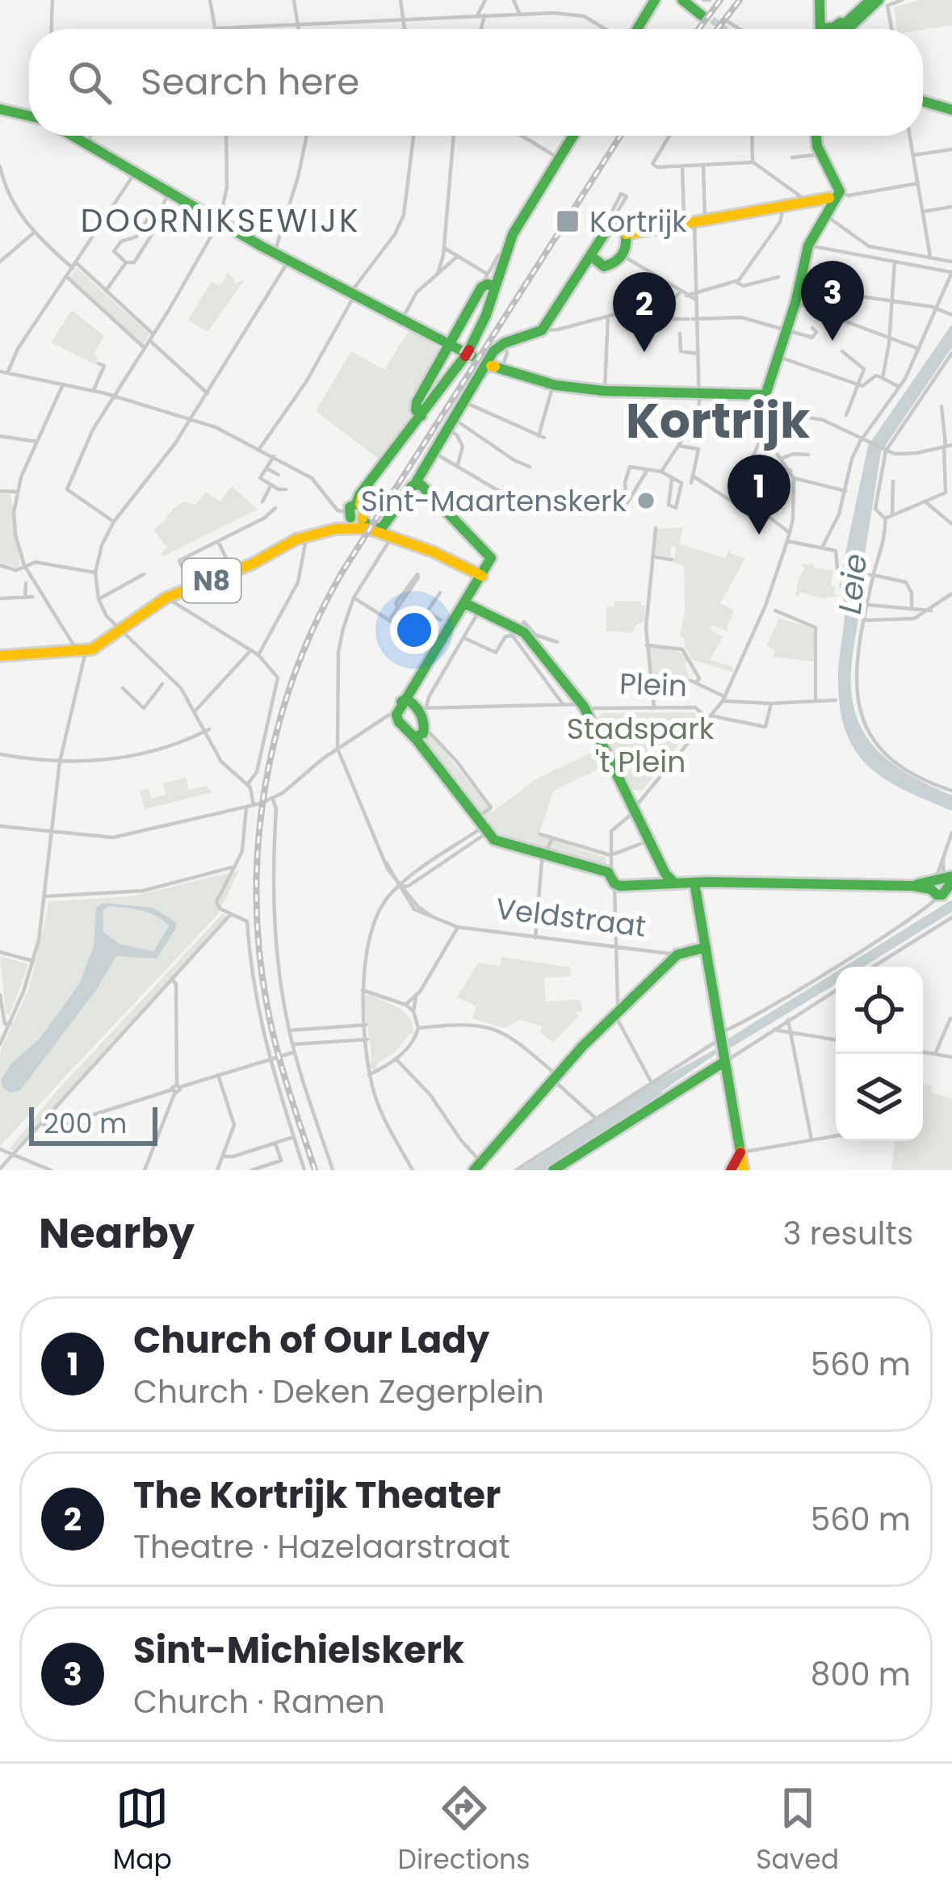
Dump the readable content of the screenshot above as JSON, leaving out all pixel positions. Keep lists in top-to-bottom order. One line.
{"streets":{"main road":["N8","Plein","Veldstraat"]},"districts":["DOORNIKSEWIJK","Kortrijk"],"water":["Leie"],"parks":["Stadspark 't Plein"],"places":{"transit":["Kortrijk"],"other":["Sint-Maartenskerk"]},"scale_bar":"200 m","page":{"search":"Search here","pins":["3","2","1"],"scale":"200 m","heading":["Nearby","3 results"],"list":[{"mark":"1","name":"Church of Our Lady","note":"Church · Deken Zegerplein","value":"560 m"},{"mark":"2","name":"The Kortrijk Theater","note":"Theatre · Hazelaarstraat","value":"560 m"},{"mark":"3","name":"Sint-Michielskerk","note":"Church · Ramen","value":"800 m"}],"nav":["Map","Directions","Saved"]}}
